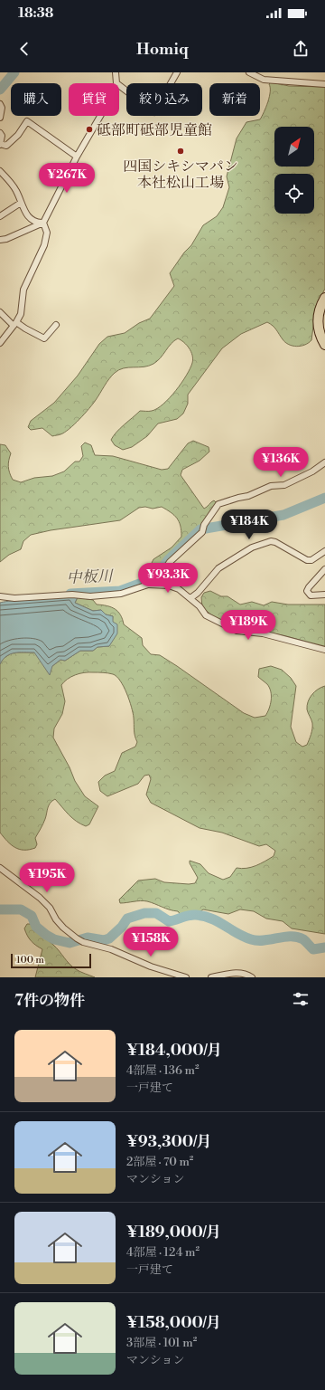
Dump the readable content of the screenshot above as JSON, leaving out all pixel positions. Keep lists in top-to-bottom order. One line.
{"water":["中板川"],"places":["砥部町砥部児童館","四国シキシマパン 本社松山工場"],"scale_bar":"100 m","north":"top right","page":{"status":"18:38","header":"Homiq","chip":["購入","賃貸","絞り込み","新着"],"price":["¥267K","¥136K","¥184K","¥93.3K","¥189K","¥195K","¥158K"],"scale":"100 m","heading":"7件の物件","list":[{"name":"¥184,000/月","note":"4部屋 · 136 m² · 一戸建て"},{"name":"¥93,300/月","note":"2部屋 · 70 m² · マンション"},{"name":"¥189,000/月","note":"4部屋 · 124 m² · 一戸建て"},{"name":"¥158,000/月","note":"3部屋 · 101 m² · マンション"}]}}
